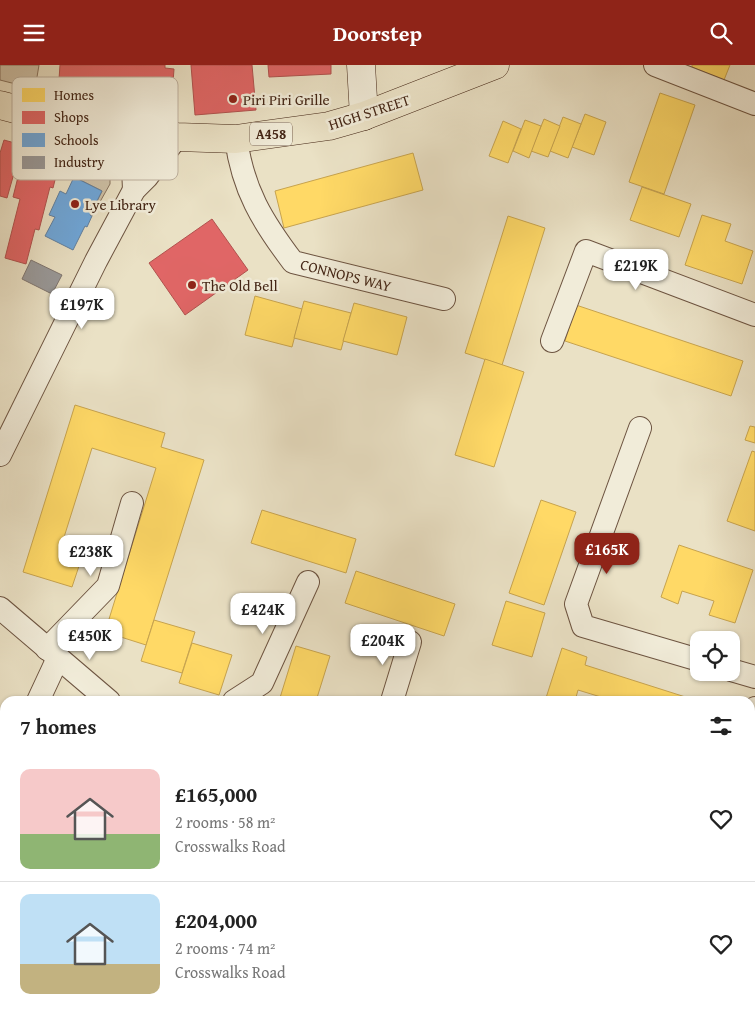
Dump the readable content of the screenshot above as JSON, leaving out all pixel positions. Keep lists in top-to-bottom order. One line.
{"streets":{"highway":["HIGH STREET","A458"],"street":["CONNOPS WAY"]},"crossings":[["HIGH STREET","CONNOPS WAY"]],"places":["Piri Piri Grille","Lye Library","The Old Bell"],"legend":["Homes","Shops","Schools","Industry"],"page":{"header":"Doorstep","price":["£219K","£197K","£165K","£238K","£424K","£450K","£204K"],"heading":"7 homes","list":[{"name":"£165,000","note":"2 rooms · 58 m² · Crosswalks Road"},{"name":"£204,000","note":"2 rooms · 74 m² · Crosswalks Road"}]}}
